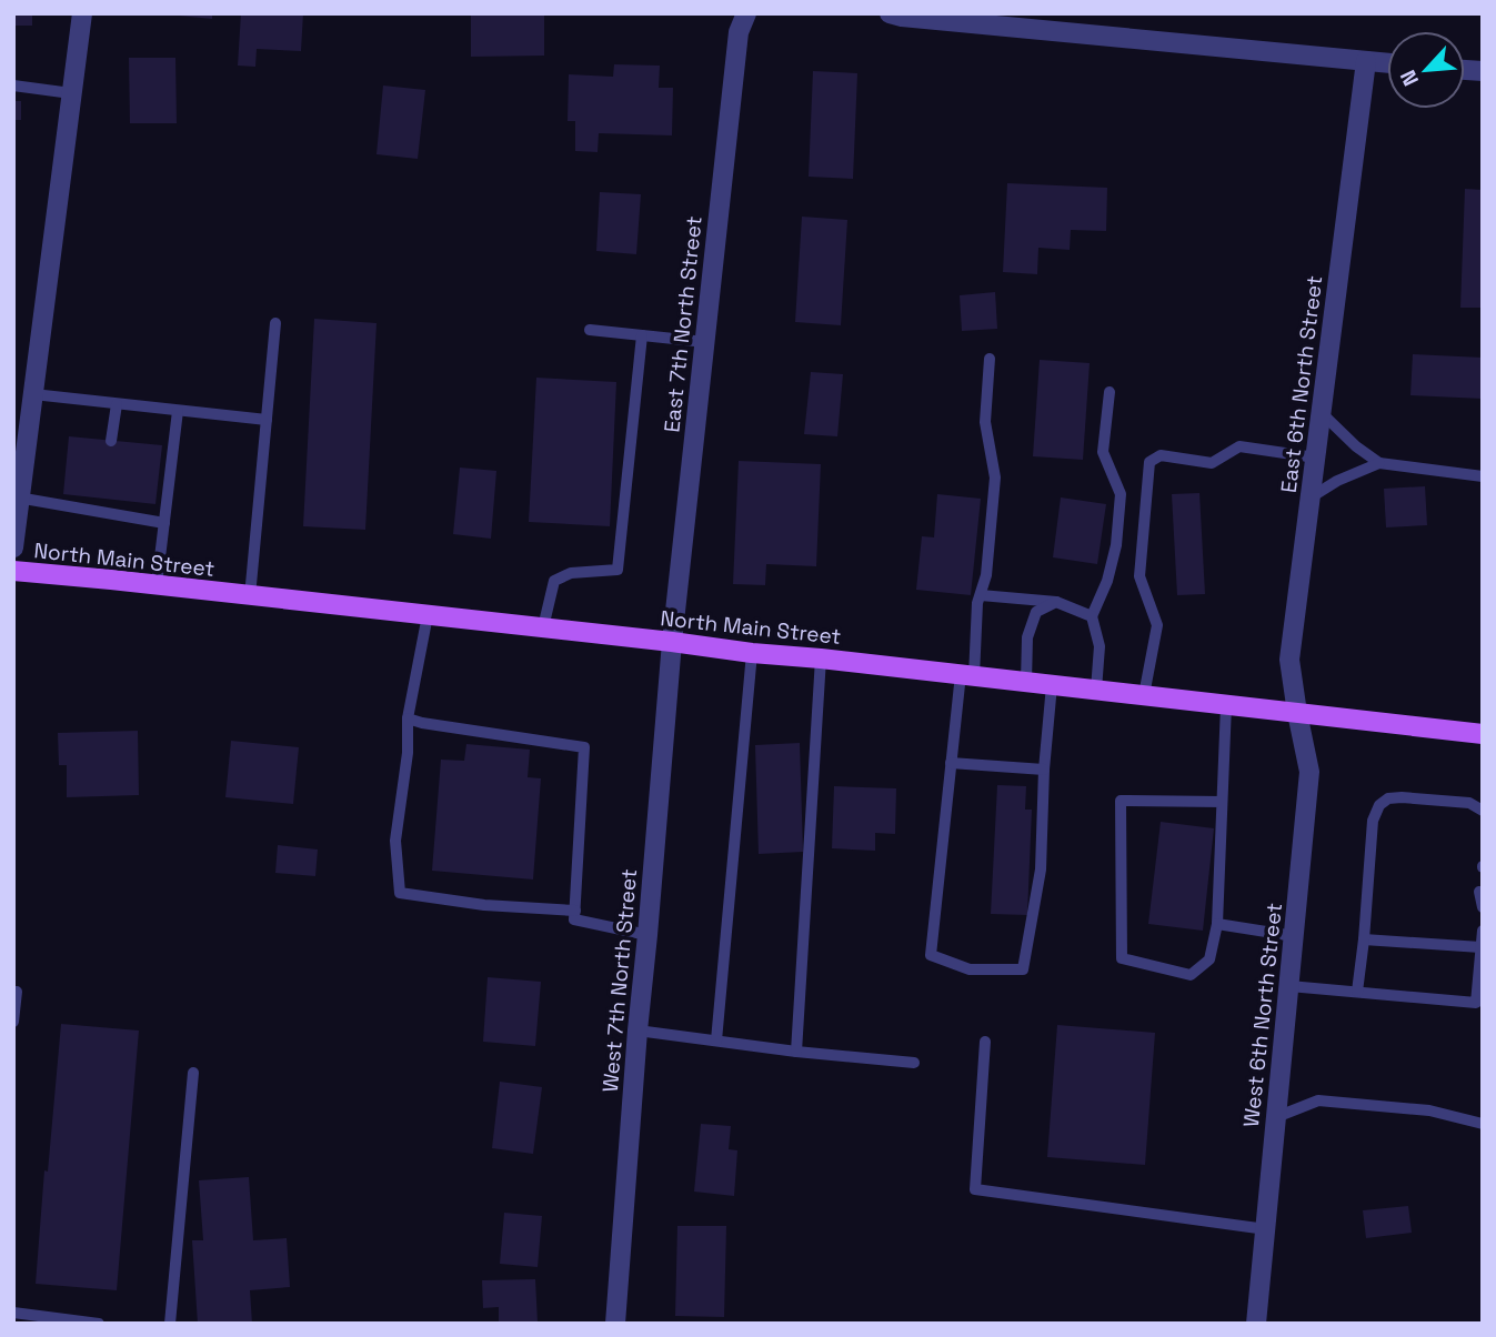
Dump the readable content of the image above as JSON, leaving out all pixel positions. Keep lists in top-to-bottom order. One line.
{"streets":{"main road":["North Main Street"],"street":["East 7th North Street","East 6th North Street","West 7th North Street","West 6th North Street"]},"crossings":[["East 7th North Street","North Main Street"],["East 7th North Street","West 7th North Street"],["East 6th North Street","North Main Street"],["East 6th North Street","West 6th North Street"],["North Main Street","West 7th North Street"],["North Main Street","West 6th North Street"]],"north":"bottom left"}
